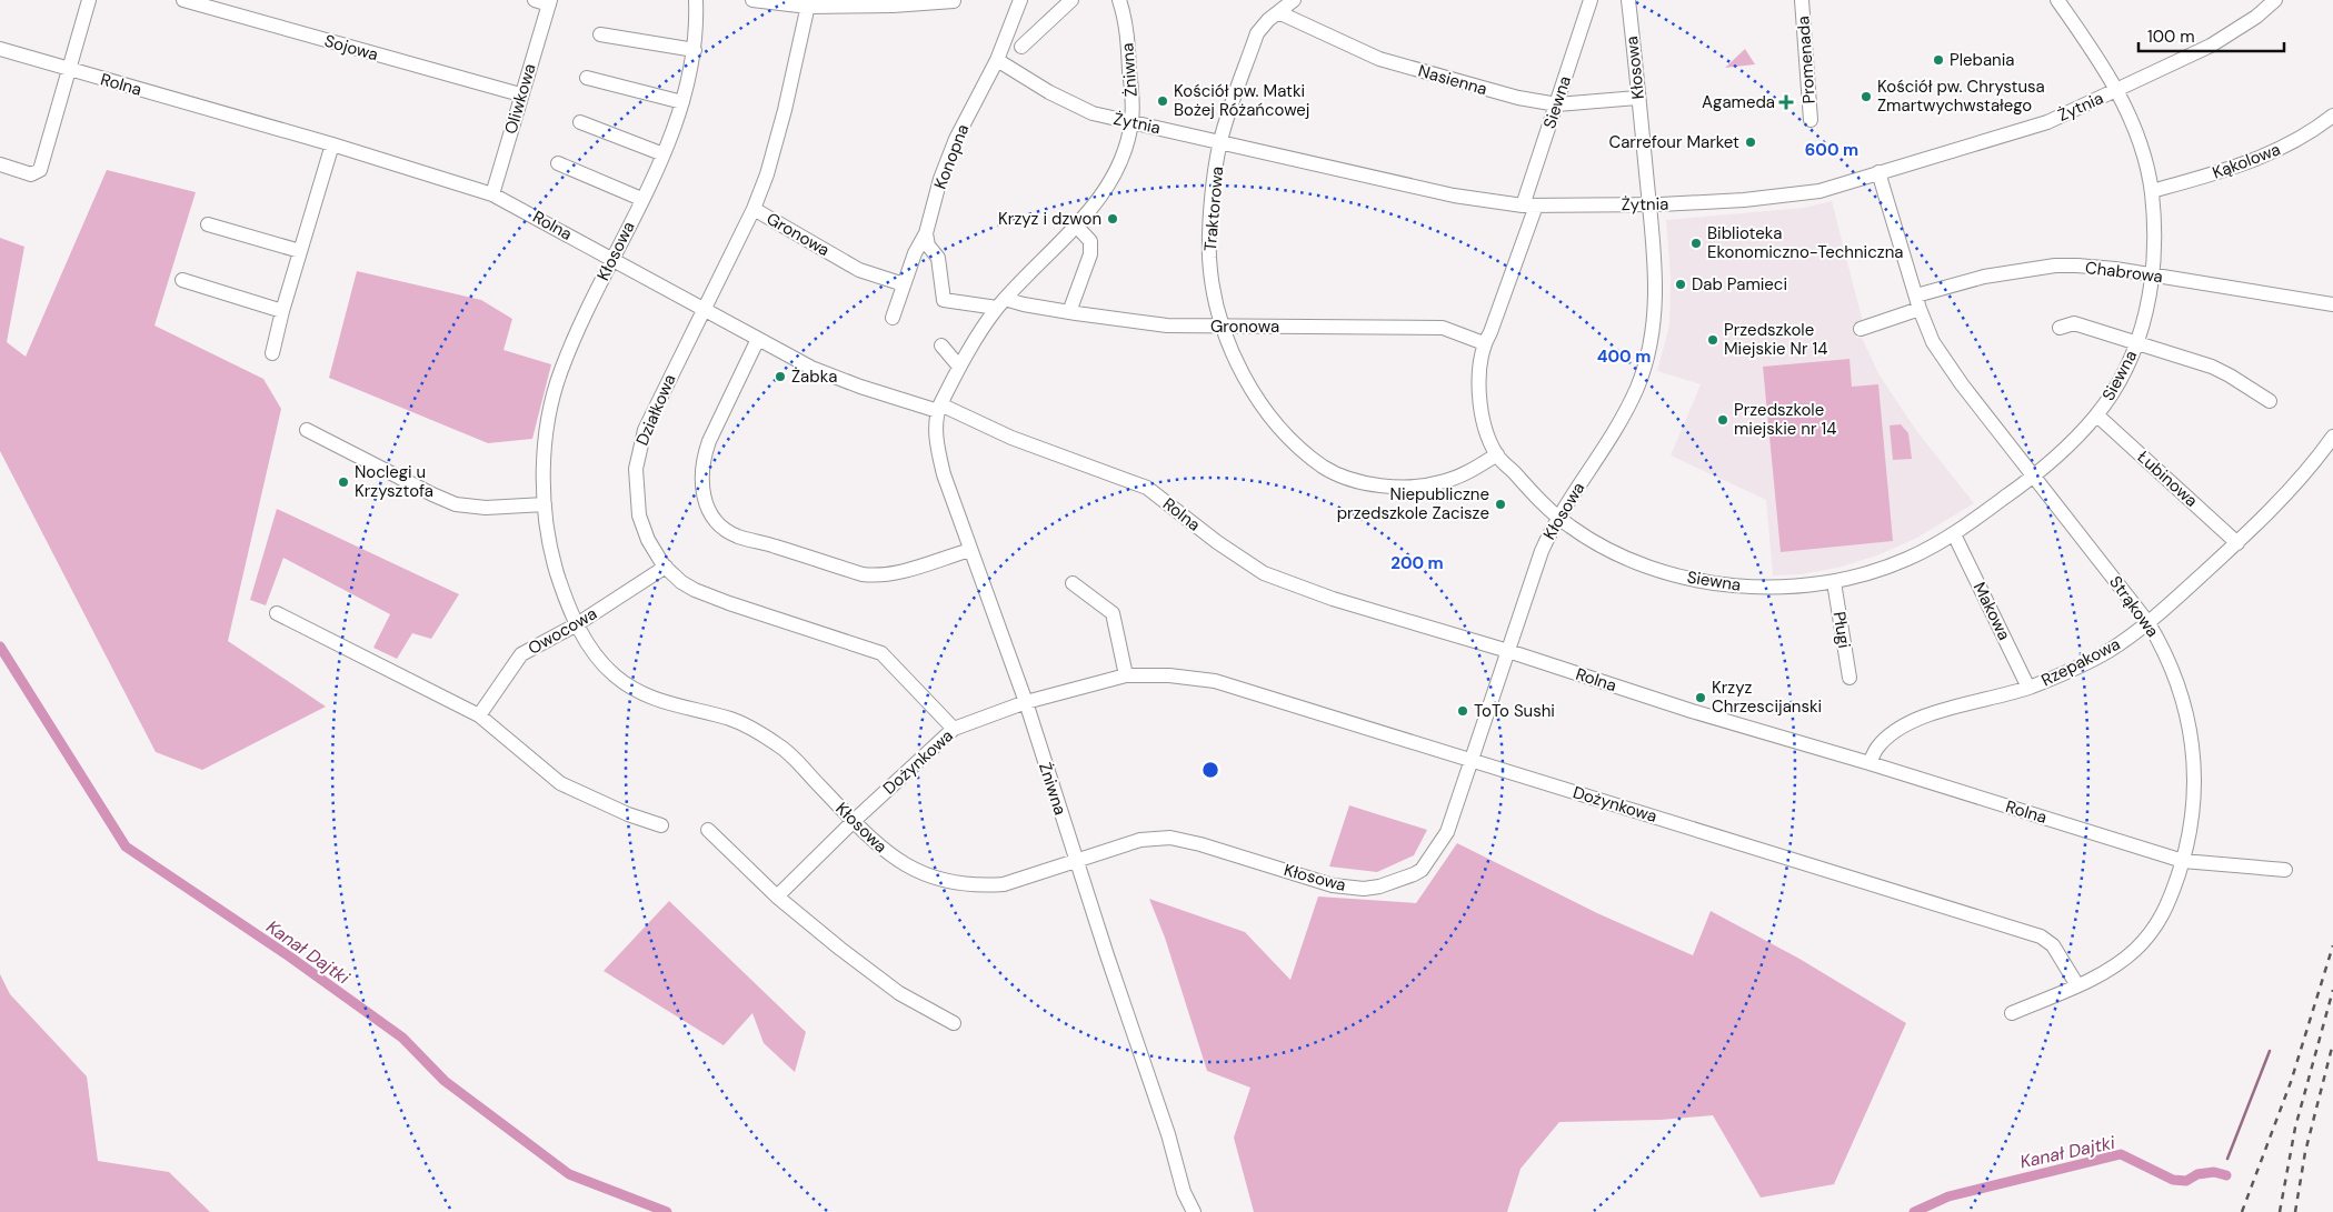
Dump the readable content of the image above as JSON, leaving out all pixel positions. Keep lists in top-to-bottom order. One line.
{"streets":{"street":["Sojowa","Promenada","Kłosowa","Żniwna","Nasienna","Rolna","Oliwkowa","Siewna","Żytnia","Konopna","Kąkolowa","Traktorowa","Gronowa","Chabrowa","Działkowa","Łubinowa","Strąkowa","Makowa","Pługi","Owocowa","Rzepakowa","Dożynkowa"]},"crossings":[["Sojowa","Oliwkowa"],["Kłosowa","Żniwna"],["Kłosowa","Nasienna"],["Kłosowa","Rolna"],["Kłosowa","Siewna"],["Kłosowa","Żytnia"],["Kłosowa","Owocowa"],["Kłosowa","Dożynkowa"],["Żniwna","Rolna"],["Żniwna","Żytnia"],["Żniwna","Gronowa"],["Żniwna","Dożynkowa"],["Nasienna","Siewna"],["Nasienna","Traktorowa"],["Rolna","Oliwkowa"],["Rolna","Działkowa"],["Rolna","Strąkowa"],["Rolna","Rzepakowa"],["Siewna","Żytnia"],["Siewna","Kąkolowa"],["Siewna","Traktorowa"],["Siewna","Gronowa"],["Siewna","Chabrowa"],["Siewna","Łubinowa"],["Siewna","Strąkowa"],["Siewna","Makowa"],["Siewna","Pługi"],["Żytnia","Konopna"],["Żytnia","Traktorowa"],["Żytnia","Strąkowa"],["Konopna","Gronowa"],["Traktorowa","Gronowa"],["Gronowa","Działkowa"],["Chabrowa","Strąkowa"],["Działkowa","Owocowa"],["Działkowa","Dożynkowa"],["Łubinowa","Rzepakowa"],["Strąkowa","Rzepakowa"],["Strąkowa","Dożynkowa"],["Makowa","Rzepakowa"]],"water":["Kanał Dajtki"],"places":{"other":["Plebania","Kościół pw. Chrystusa Zmartwychwstałego","Kościół pw. Matki Bożej Różańcowej","Carrefour Market","Krzyz i dzwon","Biblioteka Ekonomiczno-Techniczna","Dab Pamieci","Przedszkole Miejskie Nr 14","Żabka","Przedszkole miejskie nr 14","Noclegi u Krzysztofa","Niepubliczne przedszkole Zacisze","Krzyz Chrzescijanski","ToTo Sushi"],"health":["Agameda"]},"scale_bar":"100 m","rings":["600 m","400 m","200 m"]}
